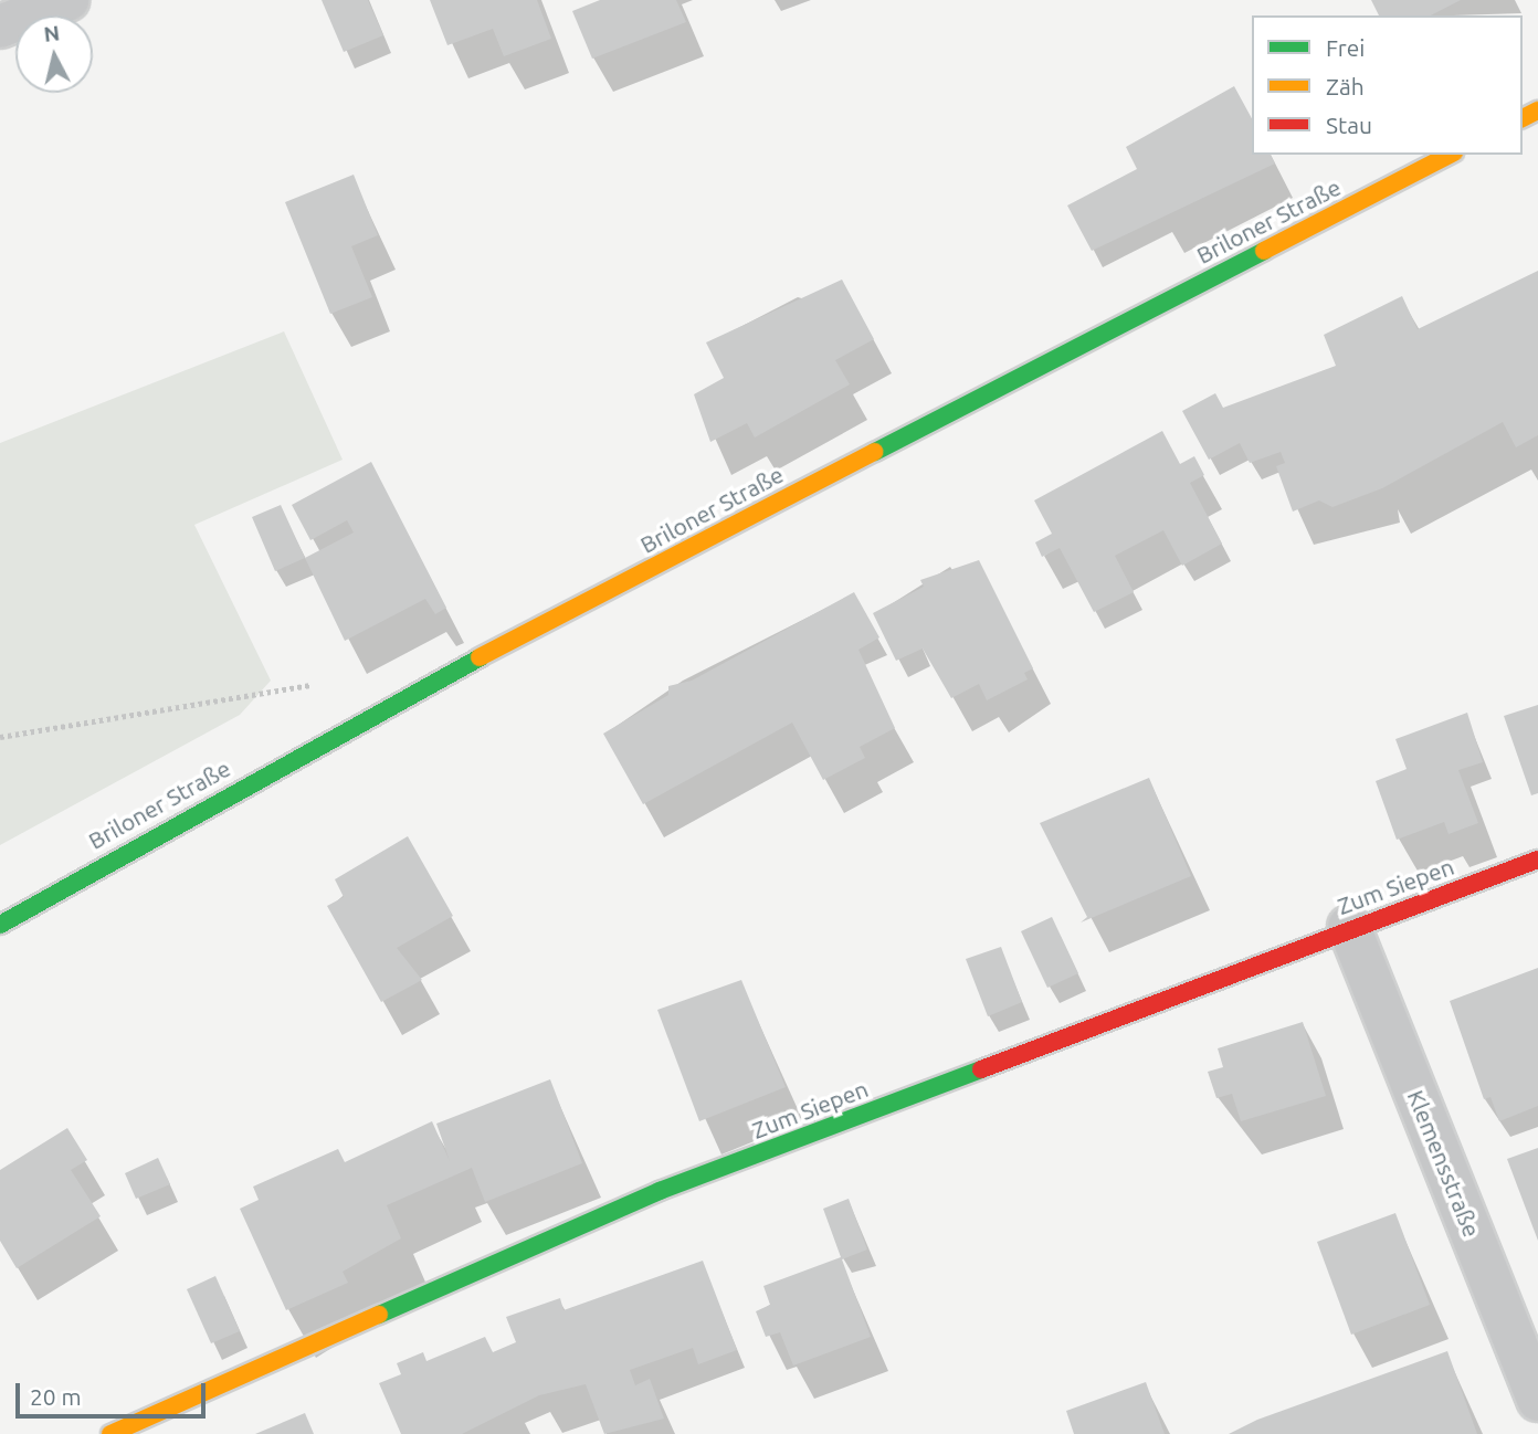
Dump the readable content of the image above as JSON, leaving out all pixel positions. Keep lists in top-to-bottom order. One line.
{"streets":{"main road":["Briloner Straße","Zum Siepen"],"street":["Klemensstraße"]},"crossings":[["Zum Siepen","Klemensstraße"]],"legend":["Frei","Zäh","Stau"],"scale_bar":"20 m","north":"top"}
